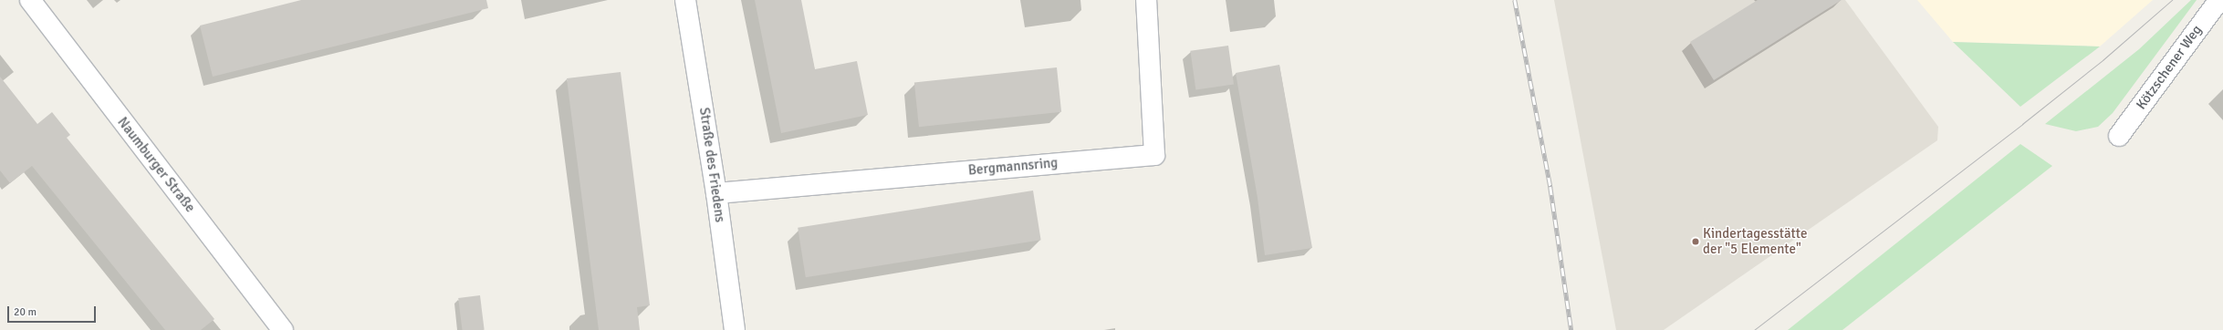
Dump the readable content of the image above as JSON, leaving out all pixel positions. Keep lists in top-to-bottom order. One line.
{"streets":{"street":["Kötzschener Weg","Naumburger Straße","Straße des Friedens","Bergmannsring"]},"crossings":[["Straße des Friedens","Bergmannsring"]],"places":["Kindertagesstätte der \"5 Elemente\""],"scale_bar":"20 m"}
